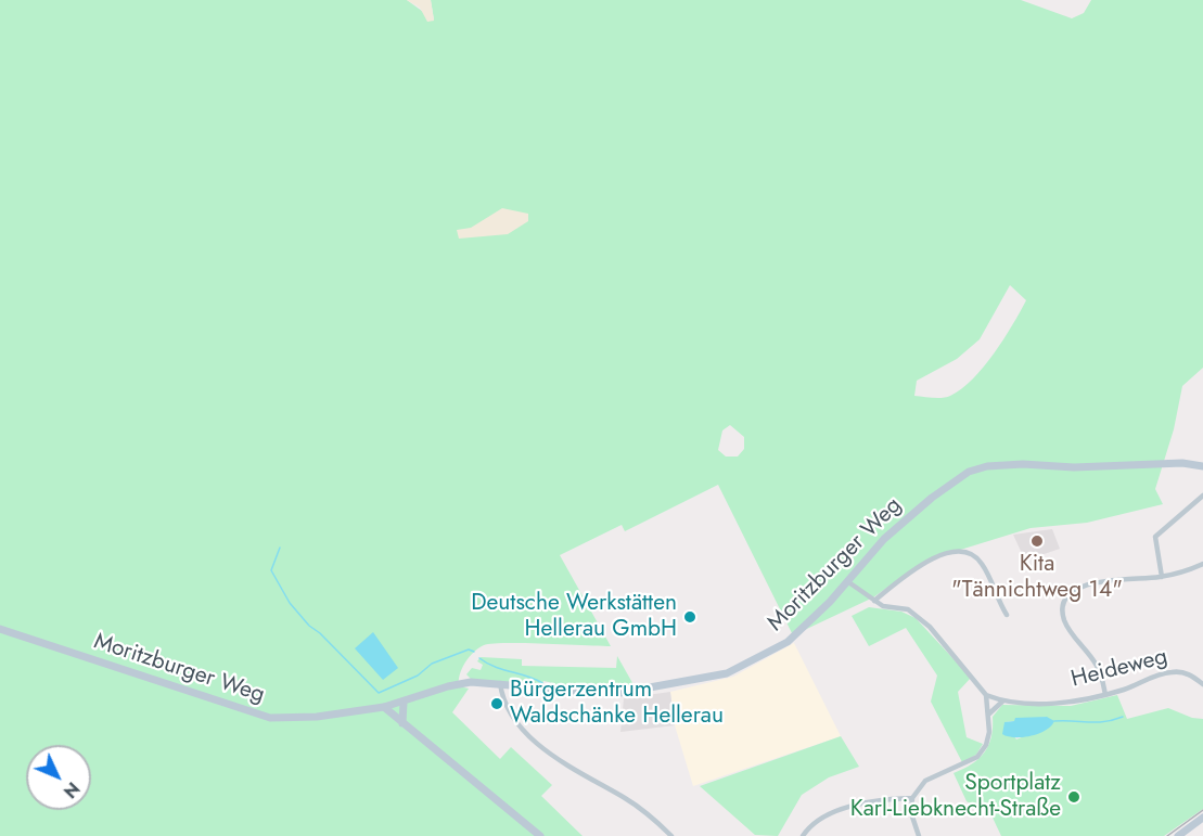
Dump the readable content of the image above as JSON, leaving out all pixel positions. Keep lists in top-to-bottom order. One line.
{"streets":{"street":["Moritzburger Weg","Heideweg"]},"places":["Kita \"Tännichtweg 14\"","Deutsche Werkstätten Hellerau GmbH","Bürgerzentrum Waldschänke Hellerau","Sportplatz Karl-Liebknecht-Straße"],"north":"bottom right"}
